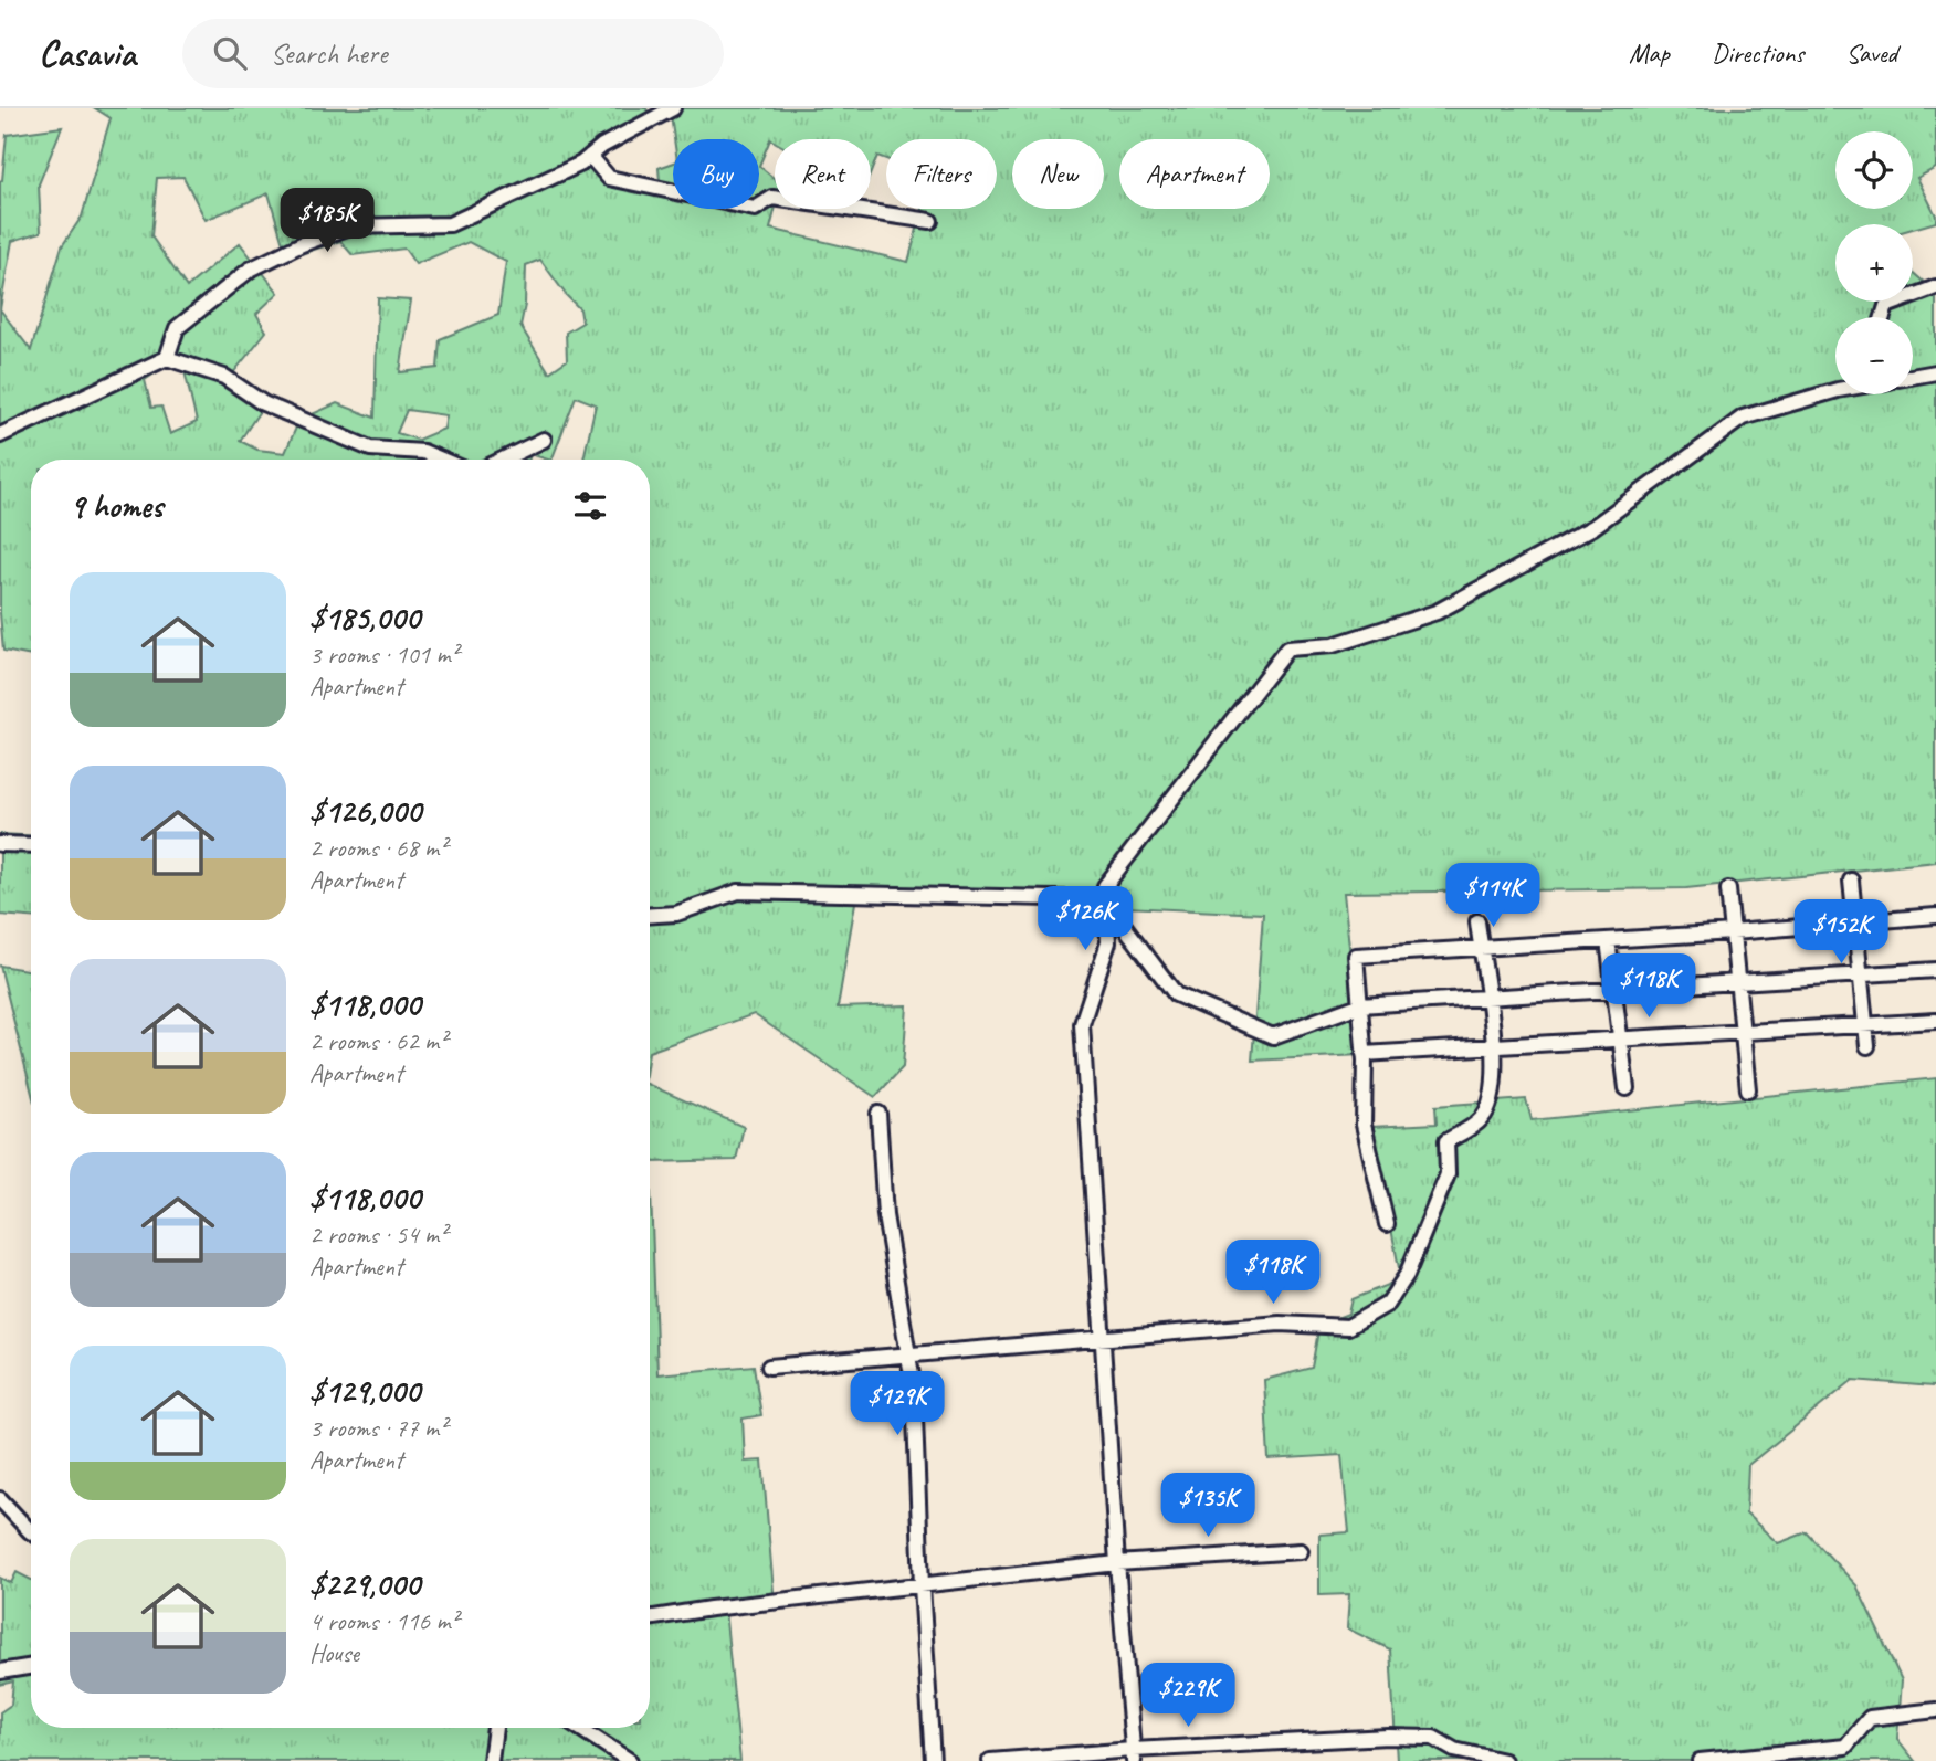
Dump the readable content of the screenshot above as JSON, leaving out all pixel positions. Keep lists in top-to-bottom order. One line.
{"page":{"header":"Casavia","search":"Search here","nav":["Map","Directions","Saved"],"map_buttons":["+","−"],"chip":["Buy","Rent","Filters","New","Apartment"],"price":["$185K","$114K","$126K","$152K","$118K","$118K","$129K","$135K","$229K"],"heading":"9 homes","list":[{"name":"$185,000","note":"3 rooms · 101 m² · Apartment"},{"name":"$126,000","note":"2 rooms · 68 m² · Apartment"},{"name":"$118,000","note":"2 rooms · 62 m² · Apartment"},{"name":"$118,000","note":"2 rooms · 54 m² · Apartment"},{"name":"$129,000","note":"3 rooms · 77 m² · Apartment"},{"name":"$229,000","note":"4 rooms · 116 m² · House"}]}}
